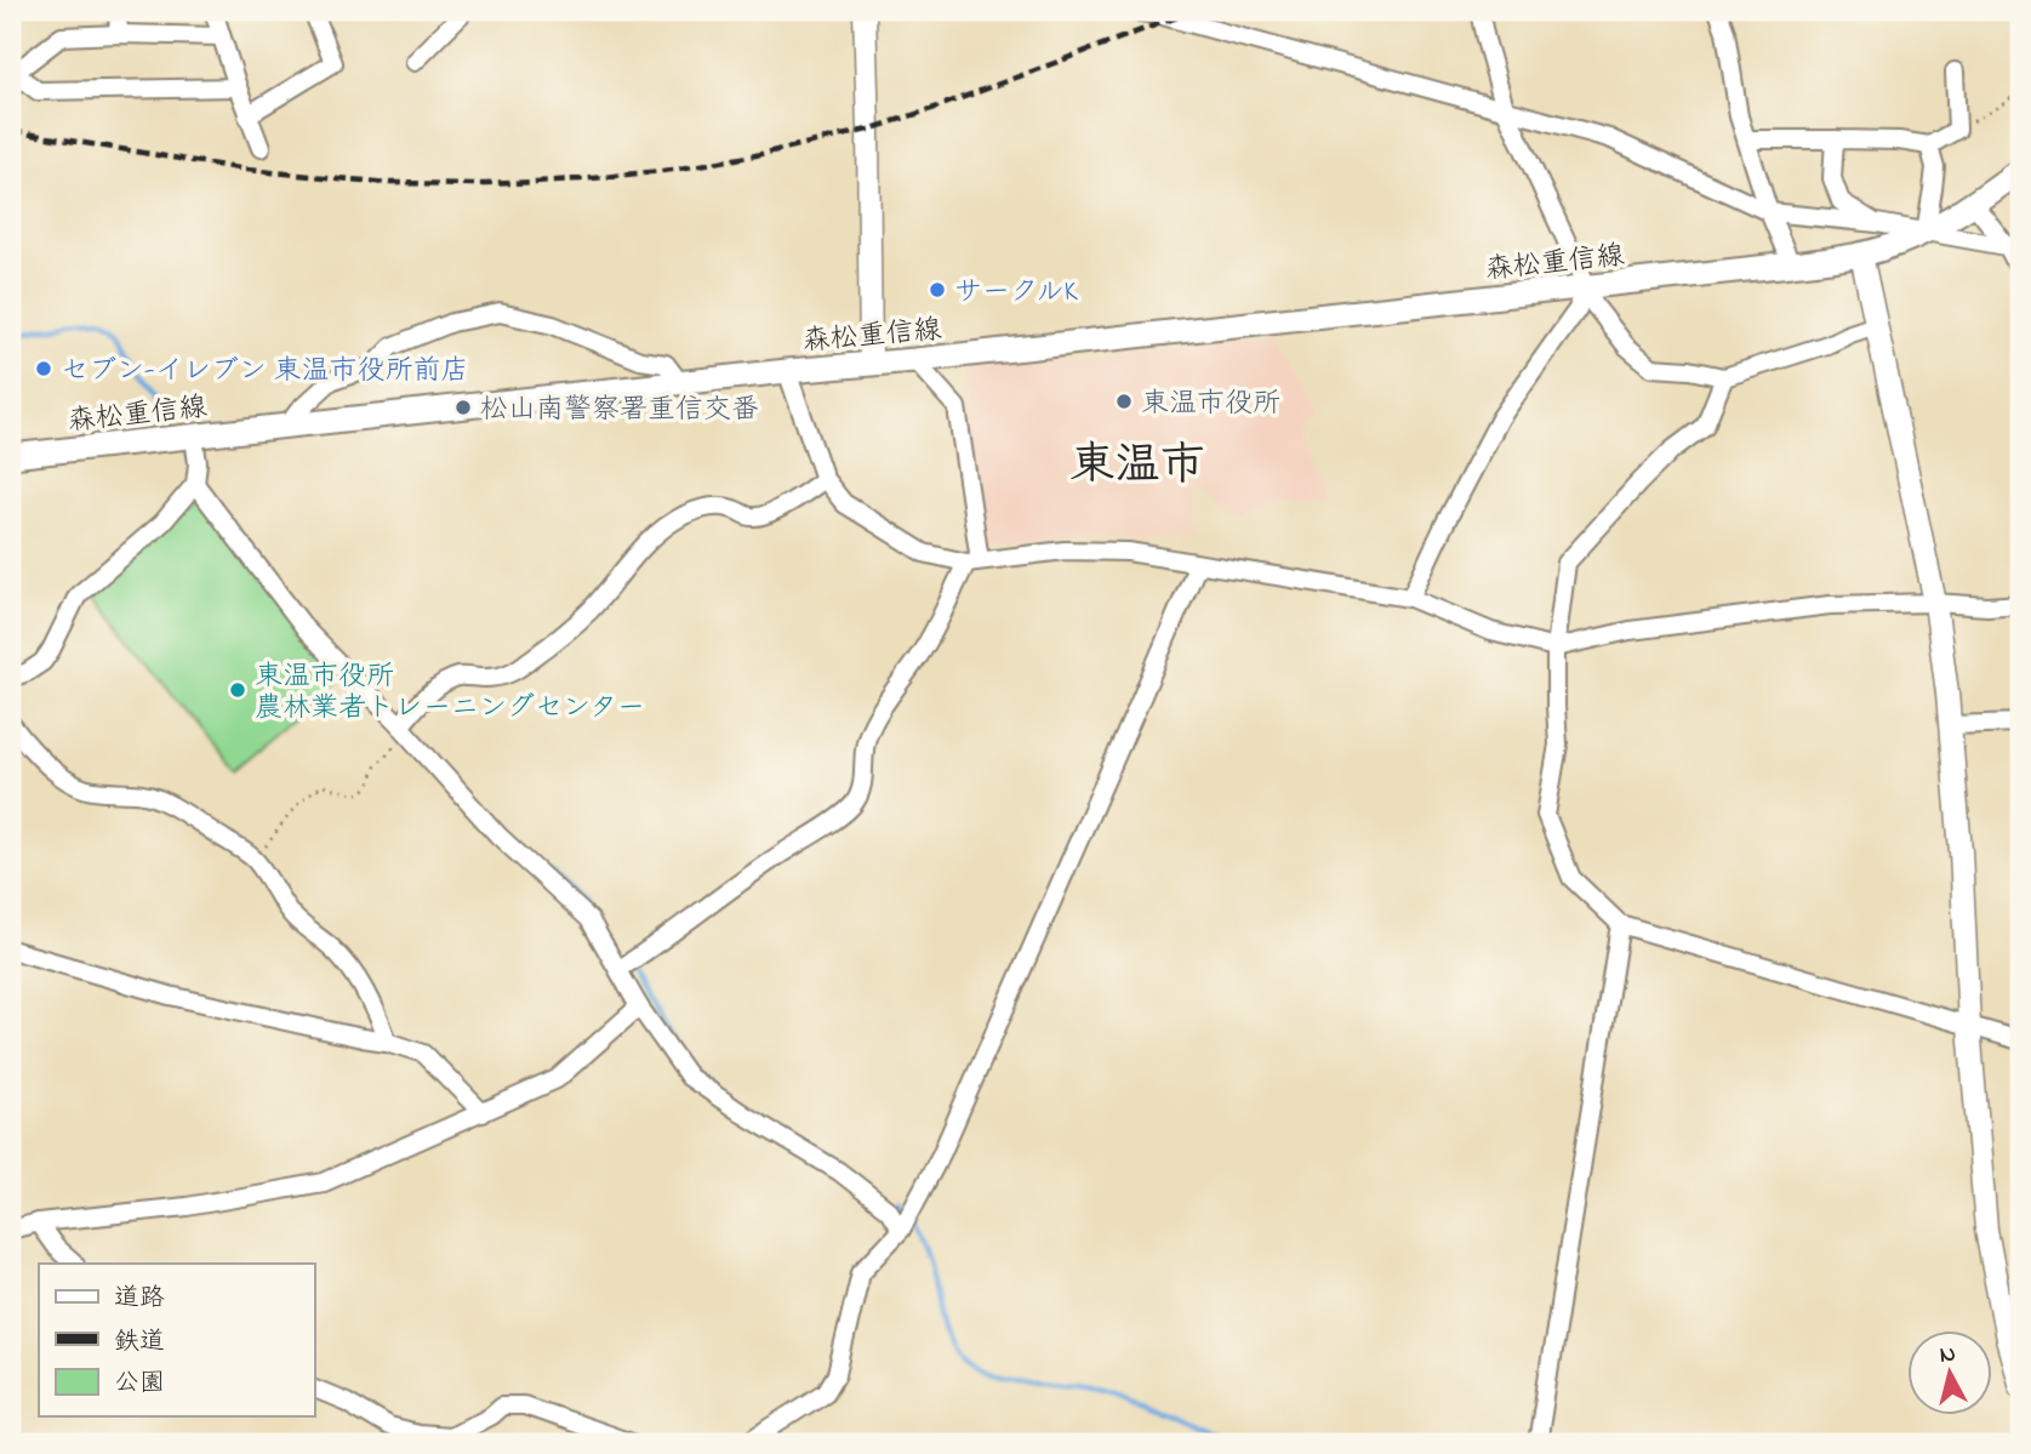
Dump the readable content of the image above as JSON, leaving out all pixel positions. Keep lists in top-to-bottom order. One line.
{"streets":{"main road":["森松重信線"]},"districts":["東温市"],"places":["サークルK","セブン-イレブン 東温市役所前店","東温市役所","松山南警察署重信交番","東温市役所 農林業者トレーニングセンター"],"legend":["道路","鉄道","公園"],"north":"top"}
